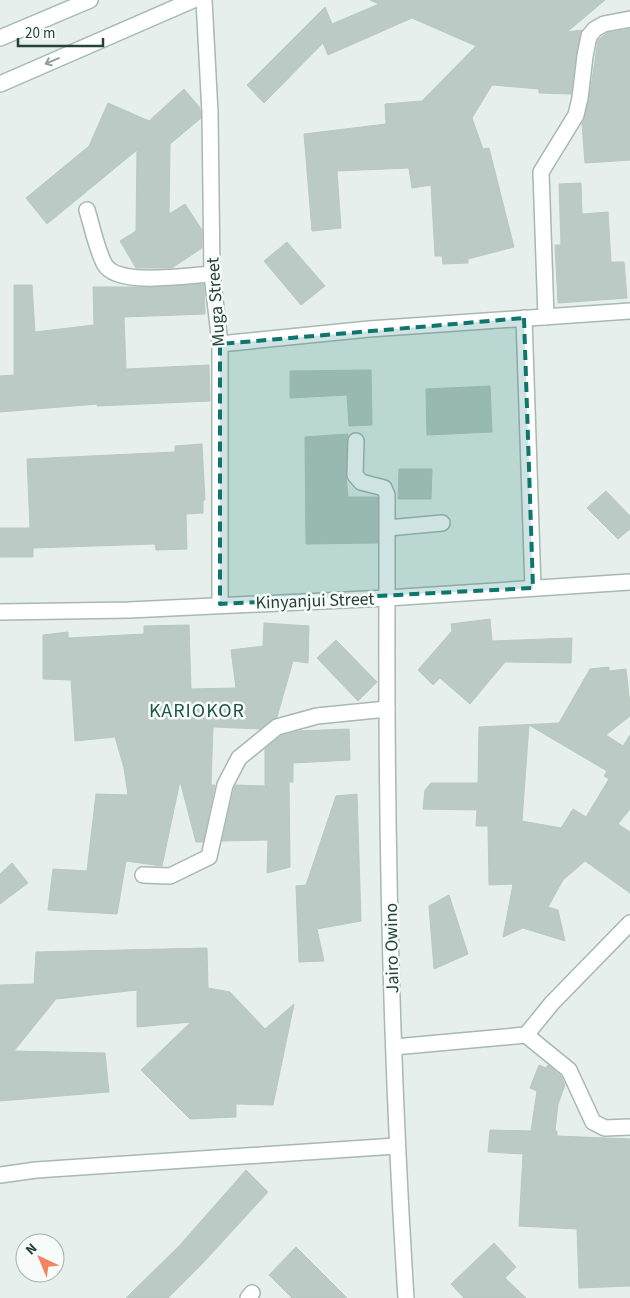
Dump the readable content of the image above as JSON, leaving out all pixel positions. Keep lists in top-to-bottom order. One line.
{"streets":{"street":["Muga Street","Kinyanjui Street","Jairo Owino"]},"crossings":[["Muga Street","Kinyanjui Street"],["Kinyanjui Street","Jairo Owino"]],"districts":["KARIOKOR"],"scale_bar":"20 m","north":"top left"}
